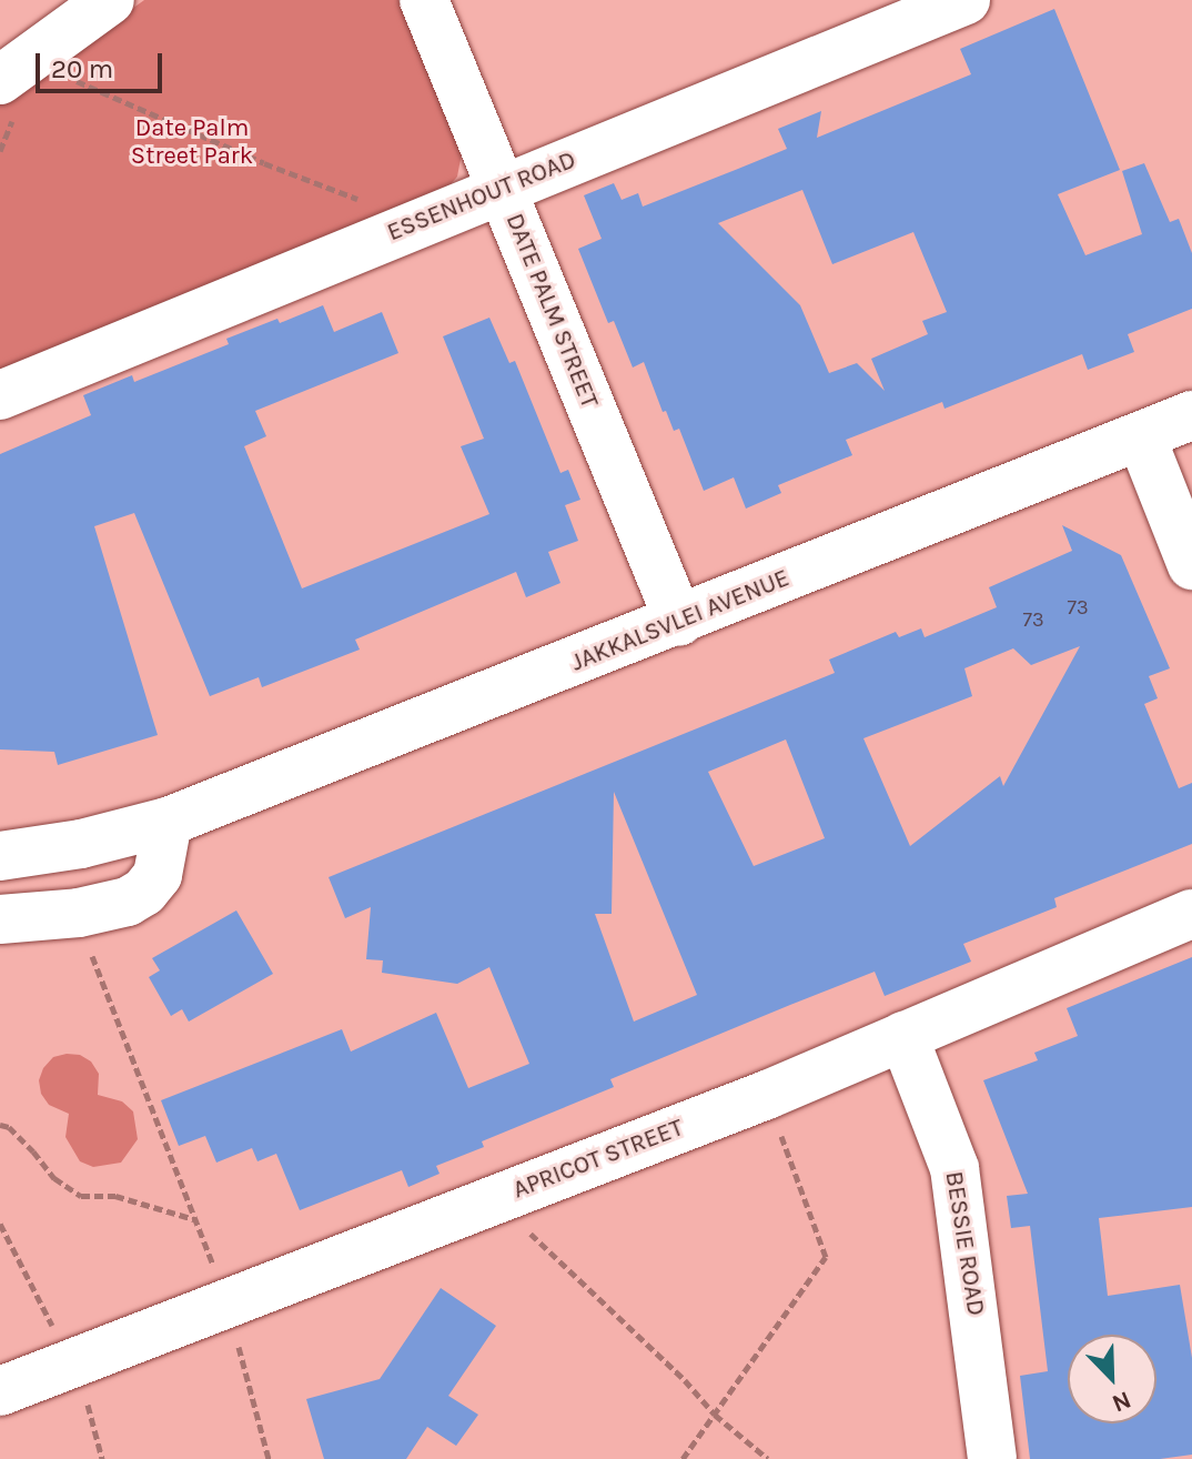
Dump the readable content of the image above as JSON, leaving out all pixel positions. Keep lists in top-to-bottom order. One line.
{"streets":{"street":["ESSENHOUT ROAD","DATE PALM STREET","JAKKALSVLEI AVENUE","APRICOT STREET","BESSIE ROAD"]},"crossings":[["ESSENHOUT ROAD","DATE PALM STREET"],["DATE PALM STREET","JAKKALSVLEI AVENUE"],["APRICOT STREET","BESSIE ROAD"]],"parks":["Date Palm Street Park"],"house_numbers":["73","73"],"scale_bar":"20 m","north":"bottom right"}
